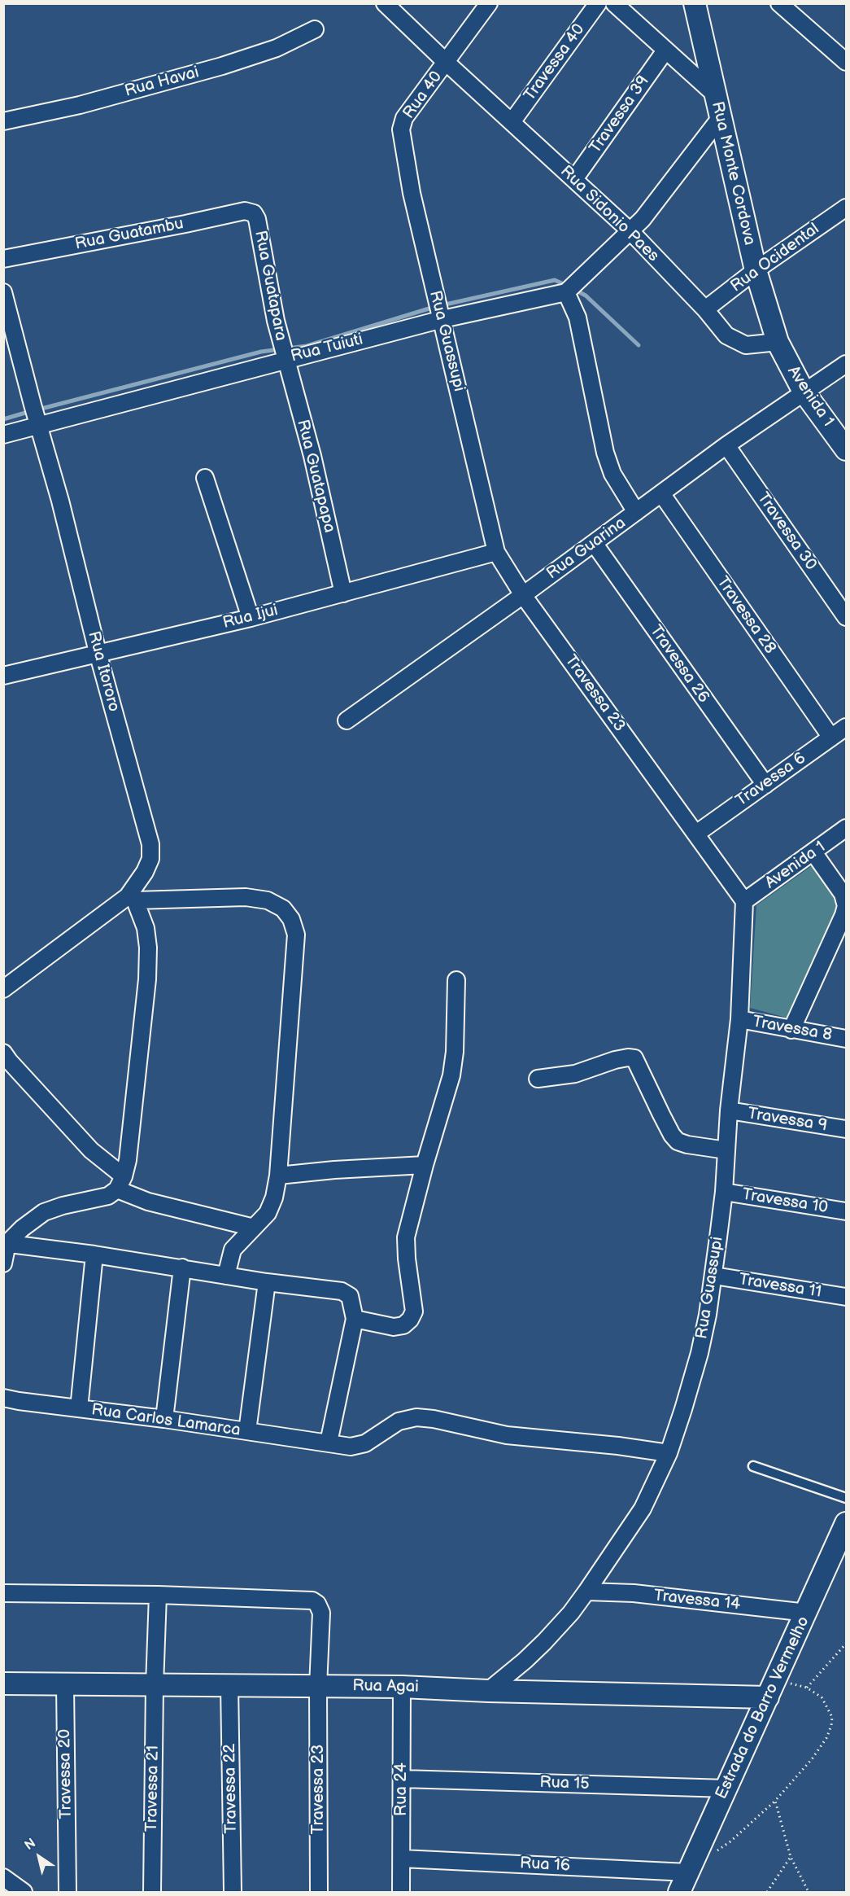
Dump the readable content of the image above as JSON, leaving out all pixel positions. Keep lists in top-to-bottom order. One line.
{"streets":{"street":["Travessa 40","Rua Havai","Rua 40","Travessa 39","Rua Monte Cordova","Rua Sidonio Paes","Rua Guatambu","Rua Ocidental","Rua Guatapara","Rua Guassupi","Rua Tuiuti","Avenida 1","Rua Guatapapa","Travessa 30","Rua Guarina","Travessa 28","Rua Ijui","Travessa 26","Rua Itororo","Travessa 23","Travessa 6","Travessa 8","Travessa 9","Travessa 10","Travessa 11","Rua Carlos Lamarca","Travessa 14","Rua Agai","Estrada do Barro Vermelho","Travessa 20","Rua 15","Travessa 21","Travessa 22","Rua 24","Rua 16"]},"crossings":[["Travessa 40","Rua Sidonio Paes"],["Rua 40","Rua Sidonio Paes"],["Rua 40","Rua Guassupi"],["Travessa 39","Rua Sidonio Paes"],["Rua Monte Cordova","Rua Sidonio Paes"],["Rua Monte Cordova","Rua Ocidental"],["Rua Monte Cordova","Avenida 1"],["Rua Sidonio Paes","Rua Ocidental"],["Rua Sidonio Paes","Avenida 1"],["Rua Guatambu","Rua Guatapara"],["Rua Guatapara","Rua Tuiuti"],["Rua Guatapara","Rua Guatapapa"],["Rua Guassupi","Rua Tuiuti"],["Rua Guassupi","Avenida 1"],["Rua Guassupi","Rua Ijui"],["Rua Guassupi","Travessa 23"],["Rua Guassupi","Travessa 8"],["Rua Guassupi","Travessa 9"],["Rua Guassupi","Travessa 10"],["Rua Guassupi","Travessa 11"],["Rua Guassupi","Rua Carlos Lamarca"],["Rua Guassupi","Travessa 14"],["Rua Guassupi","Rua Agai"],["Rua Tuiuti","Rua Guatapapa"],["Rua Tuiuti","Rua Guarina"],["Rua Tuiuti","Rua Itororo"],["Rua Guatapapa","Rua Ijui"],["Rua Guarina","Travessa 26"],["Rua Guarina","Travessa 23"],["Travessa 28","Travessa 6"],["Rua Ijui","Rua Itororo"],["Rua Ijui","Travessa 23"],["Travessa 26","Travessa 6"],["Travessa 23","Travessa 6"],["Travessa 23","Rua Agai"],["Travessa 23","Travessa 21"],["Travessa 14","Estrada do Barro Vermelho"],["Rua Agai","Estrada do Barro Vermelho"],["Rua Agai","Travessa 20"],["Rua Agai","Travessa 21"],["Rua Agai","Travessa 22"],["Rua Agai","Rua 24"],["Estrada do Barro Vermelho","Rua 15"],["Estrada do Barro Vermelho","Rua 16"],["Rua 15","Rua 24"],["Rua 24","Rua 16"]],"north":"top left"}
